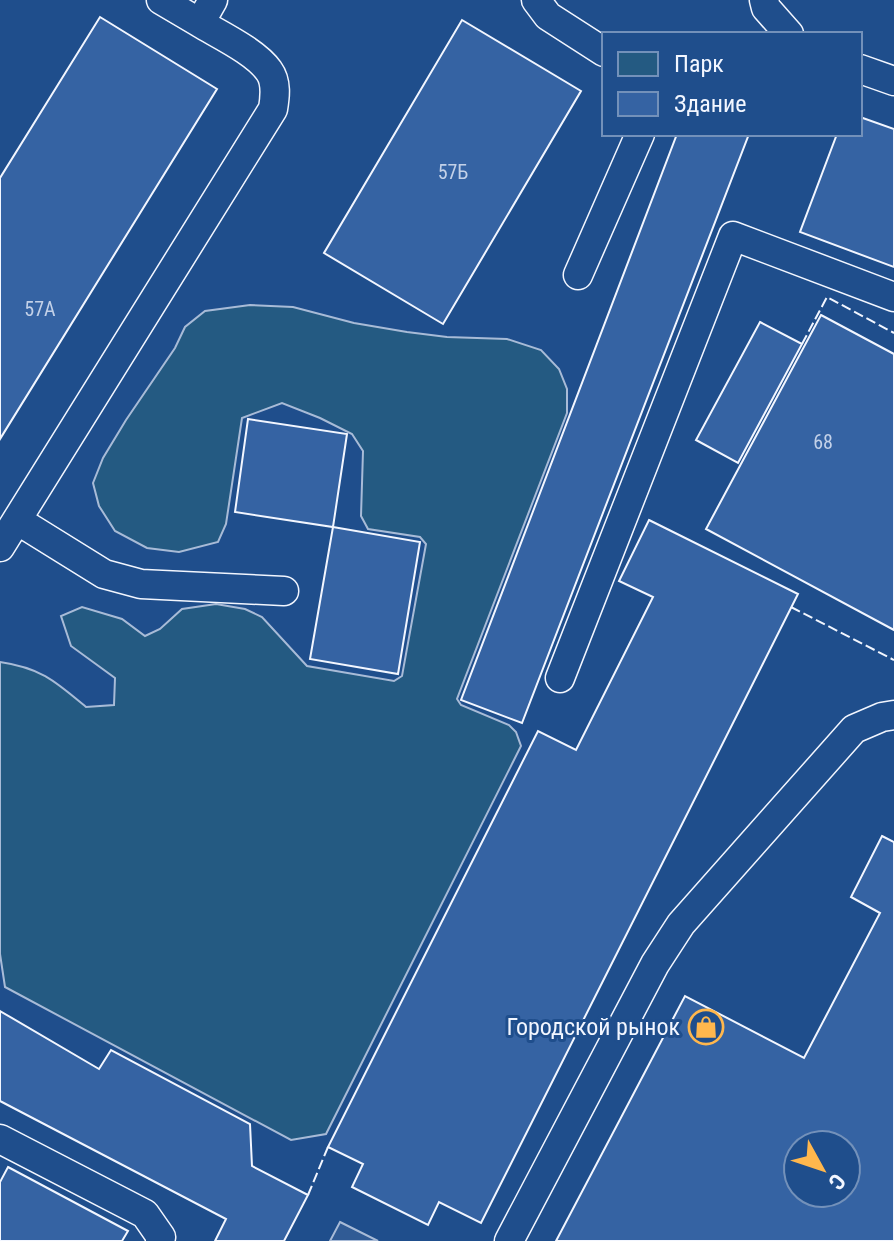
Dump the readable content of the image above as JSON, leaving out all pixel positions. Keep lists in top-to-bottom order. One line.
{"places":{"shop":["Городской рынок"]},"house_numbers":["57Б","57А","68"],"legend":["Парк","Здание"],"north":"bottom right"}
